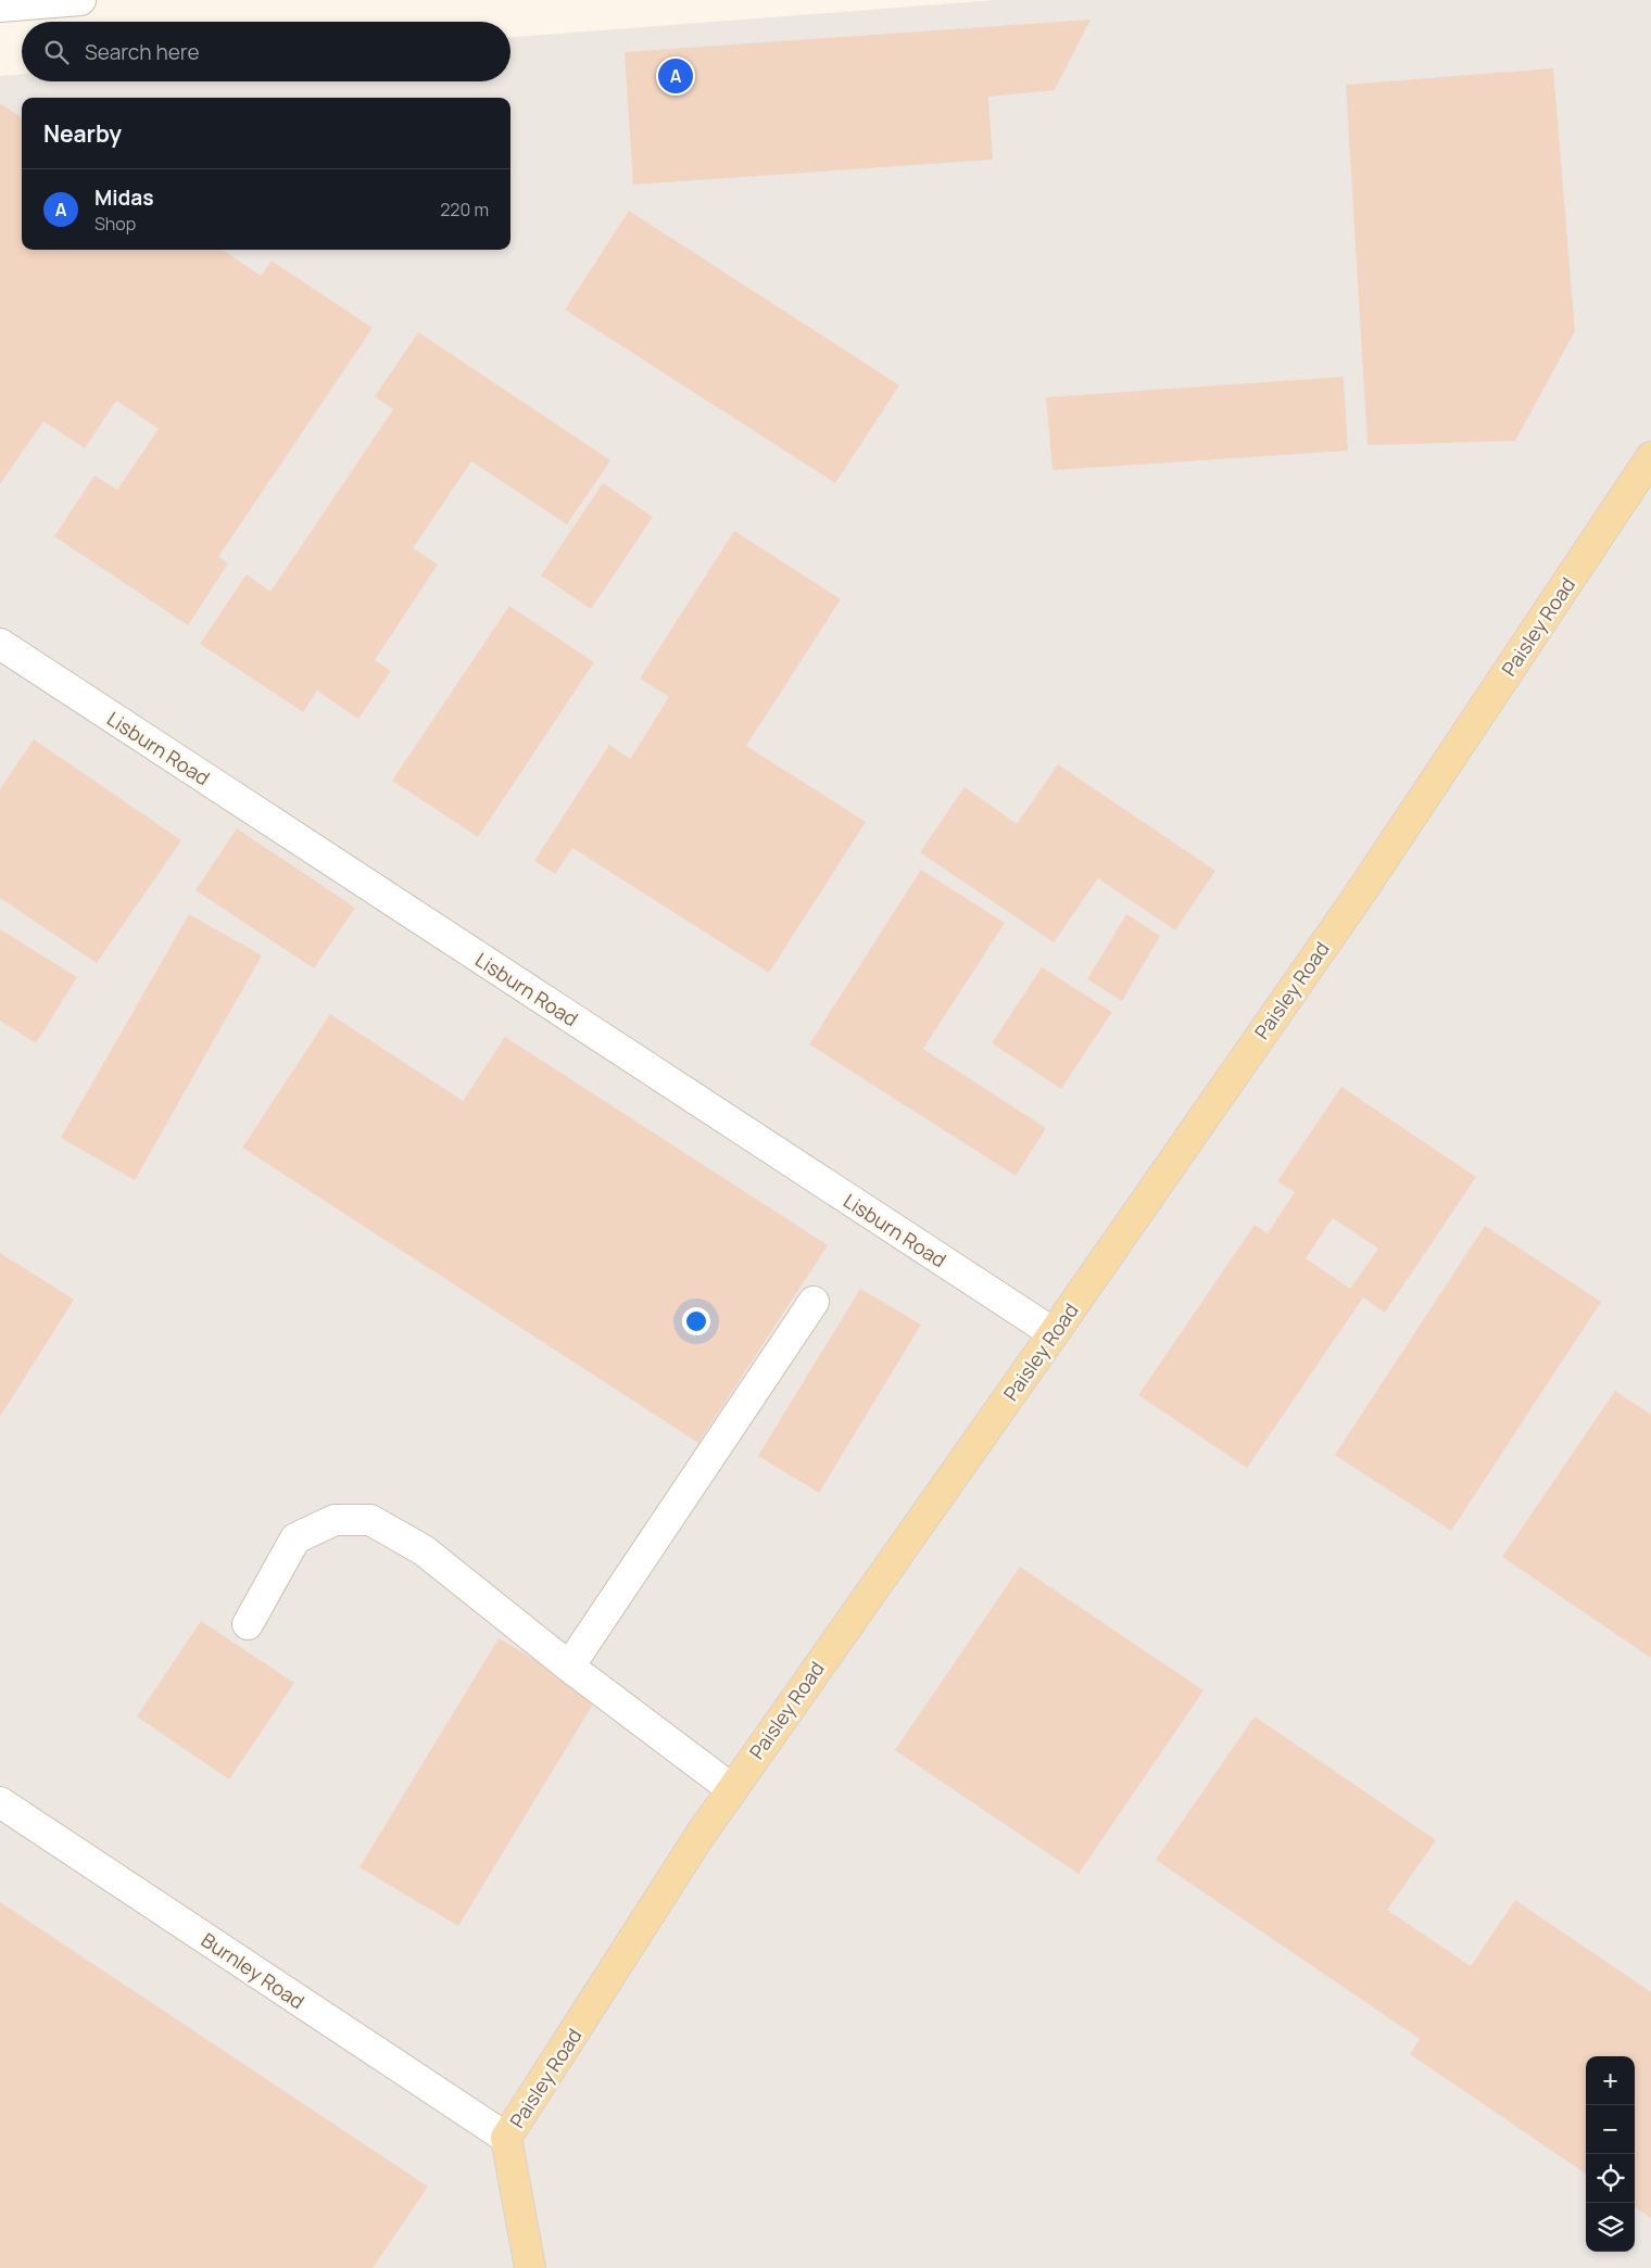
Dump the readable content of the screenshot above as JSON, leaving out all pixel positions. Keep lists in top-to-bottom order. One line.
{"streets":{"main road":["Paisley Road"],"street":["Lisburn Road","Burnley Road"]},"crossings":[["Paisley Road","Lisburn Road"],["Paisley Road","Burnley Road"]],"page":{"search":"Search here","pins":"A","heading":"Nearby","list":[{"mark":"A","name":"Midas","note":"Shop","value":"220 m"}],"map_buttons":["+","−"]}}
